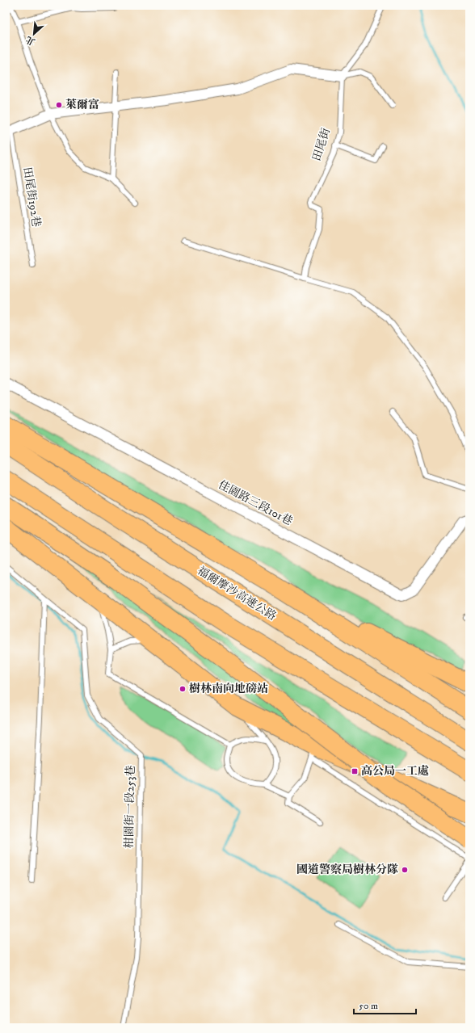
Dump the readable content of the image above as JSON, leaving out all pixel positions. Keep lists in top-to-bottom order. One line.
{"streets":{"highway":["福爾摩沙高速公路"],"street":["佳園路三段101巷"],"lane":["田尾街","田尾街192巷","柑園街一段253巷"]},"places":{"other":["萊爾富","樹林南向地磅站","國道警察局樹林分隊"],"transit":["高公局一工處"]},"scale_bar":"50 m","north":"bottom left"}
